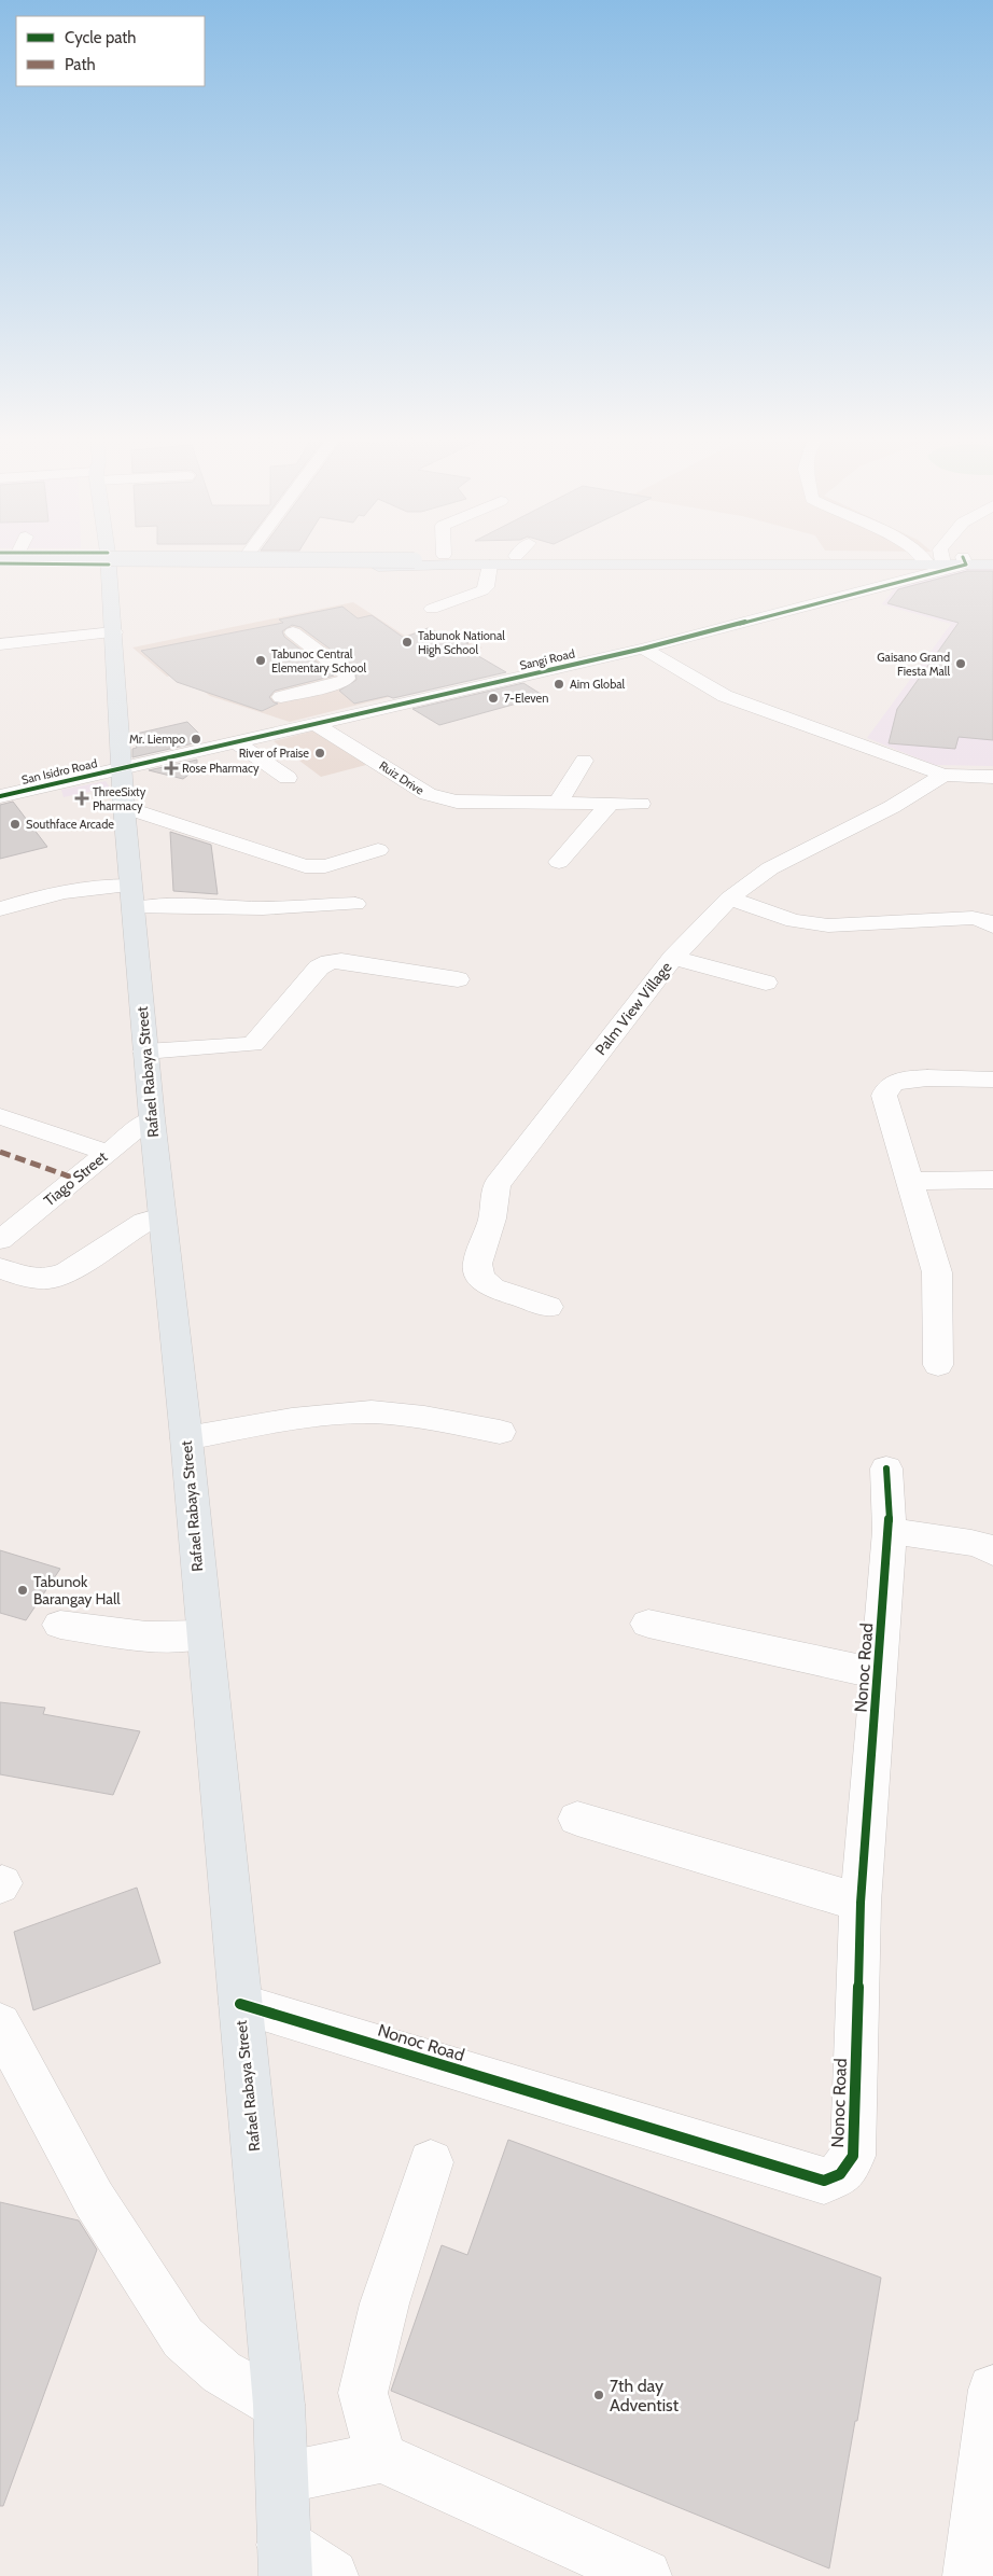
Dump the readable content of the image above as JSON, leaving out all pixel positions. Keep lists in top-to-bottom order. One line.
{"streets":{"main road":["Rafael Rabaya Street"],"street":["Sangi Road","San Isidro Road","Ruiz Drive","Palm View Village","Tiago Street","Nonoc Road"]},"crossings":[["Sangi Road","San Isidro Road"],["Sangi Road","Ruiz Drive"],["Sangi Road","Rafael Rabaya Street"],["San Isidro Road","Rafael Rabaya Street"],["Rafael Rabaya Street","Tiago Street"],["Rafael Rabaya Street","Nonoc Road"]],"places":{"other":["Tabunok National High School","Tabunoc Central Elementary School","Gaisano Grand Fiesta Mall","Aim Global","7-Eleven","Mr. Liempo","River of Praise","Southface Arcade","Tabunok Barangay Hall","7th day Adventist"],"health":["Rose Pharmacy","ThreeSixty Pharmacy"]},"legend":["Cycle path","Path"]}
